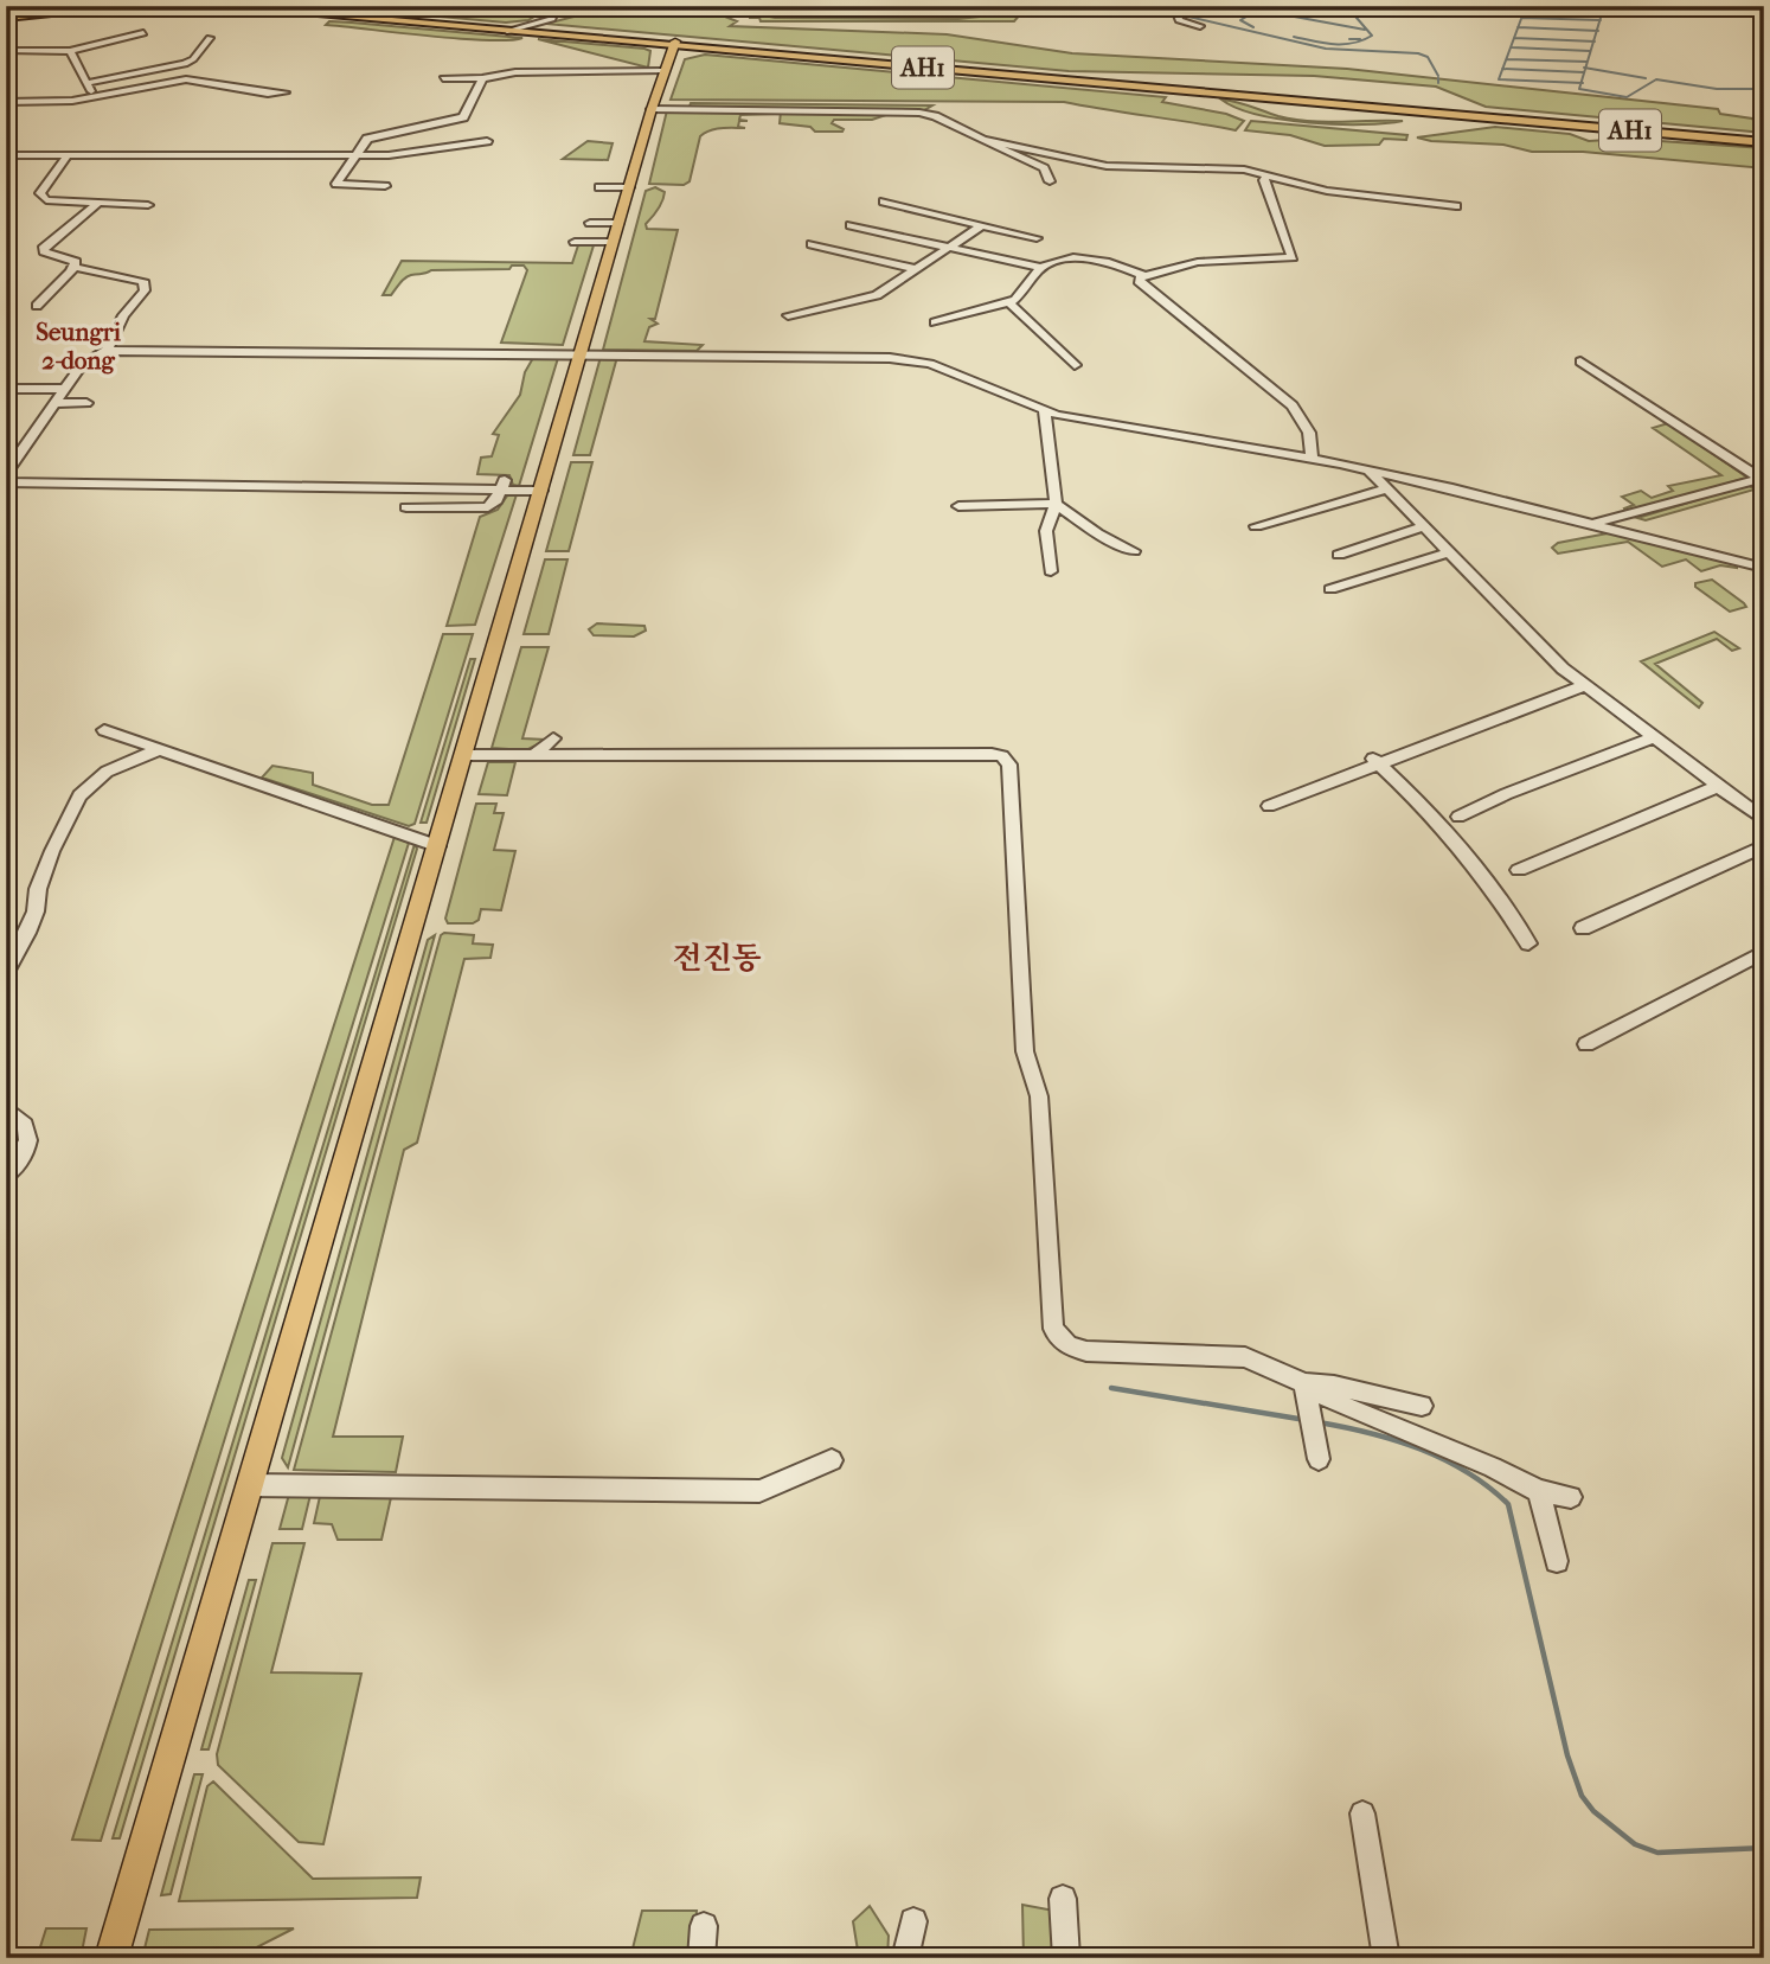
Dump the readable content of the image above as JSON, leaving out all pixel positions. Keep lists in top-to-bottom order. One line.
{"streets":{"highway":["AH1"]},"districts":["Seungri 2-dong","전진동"]}
